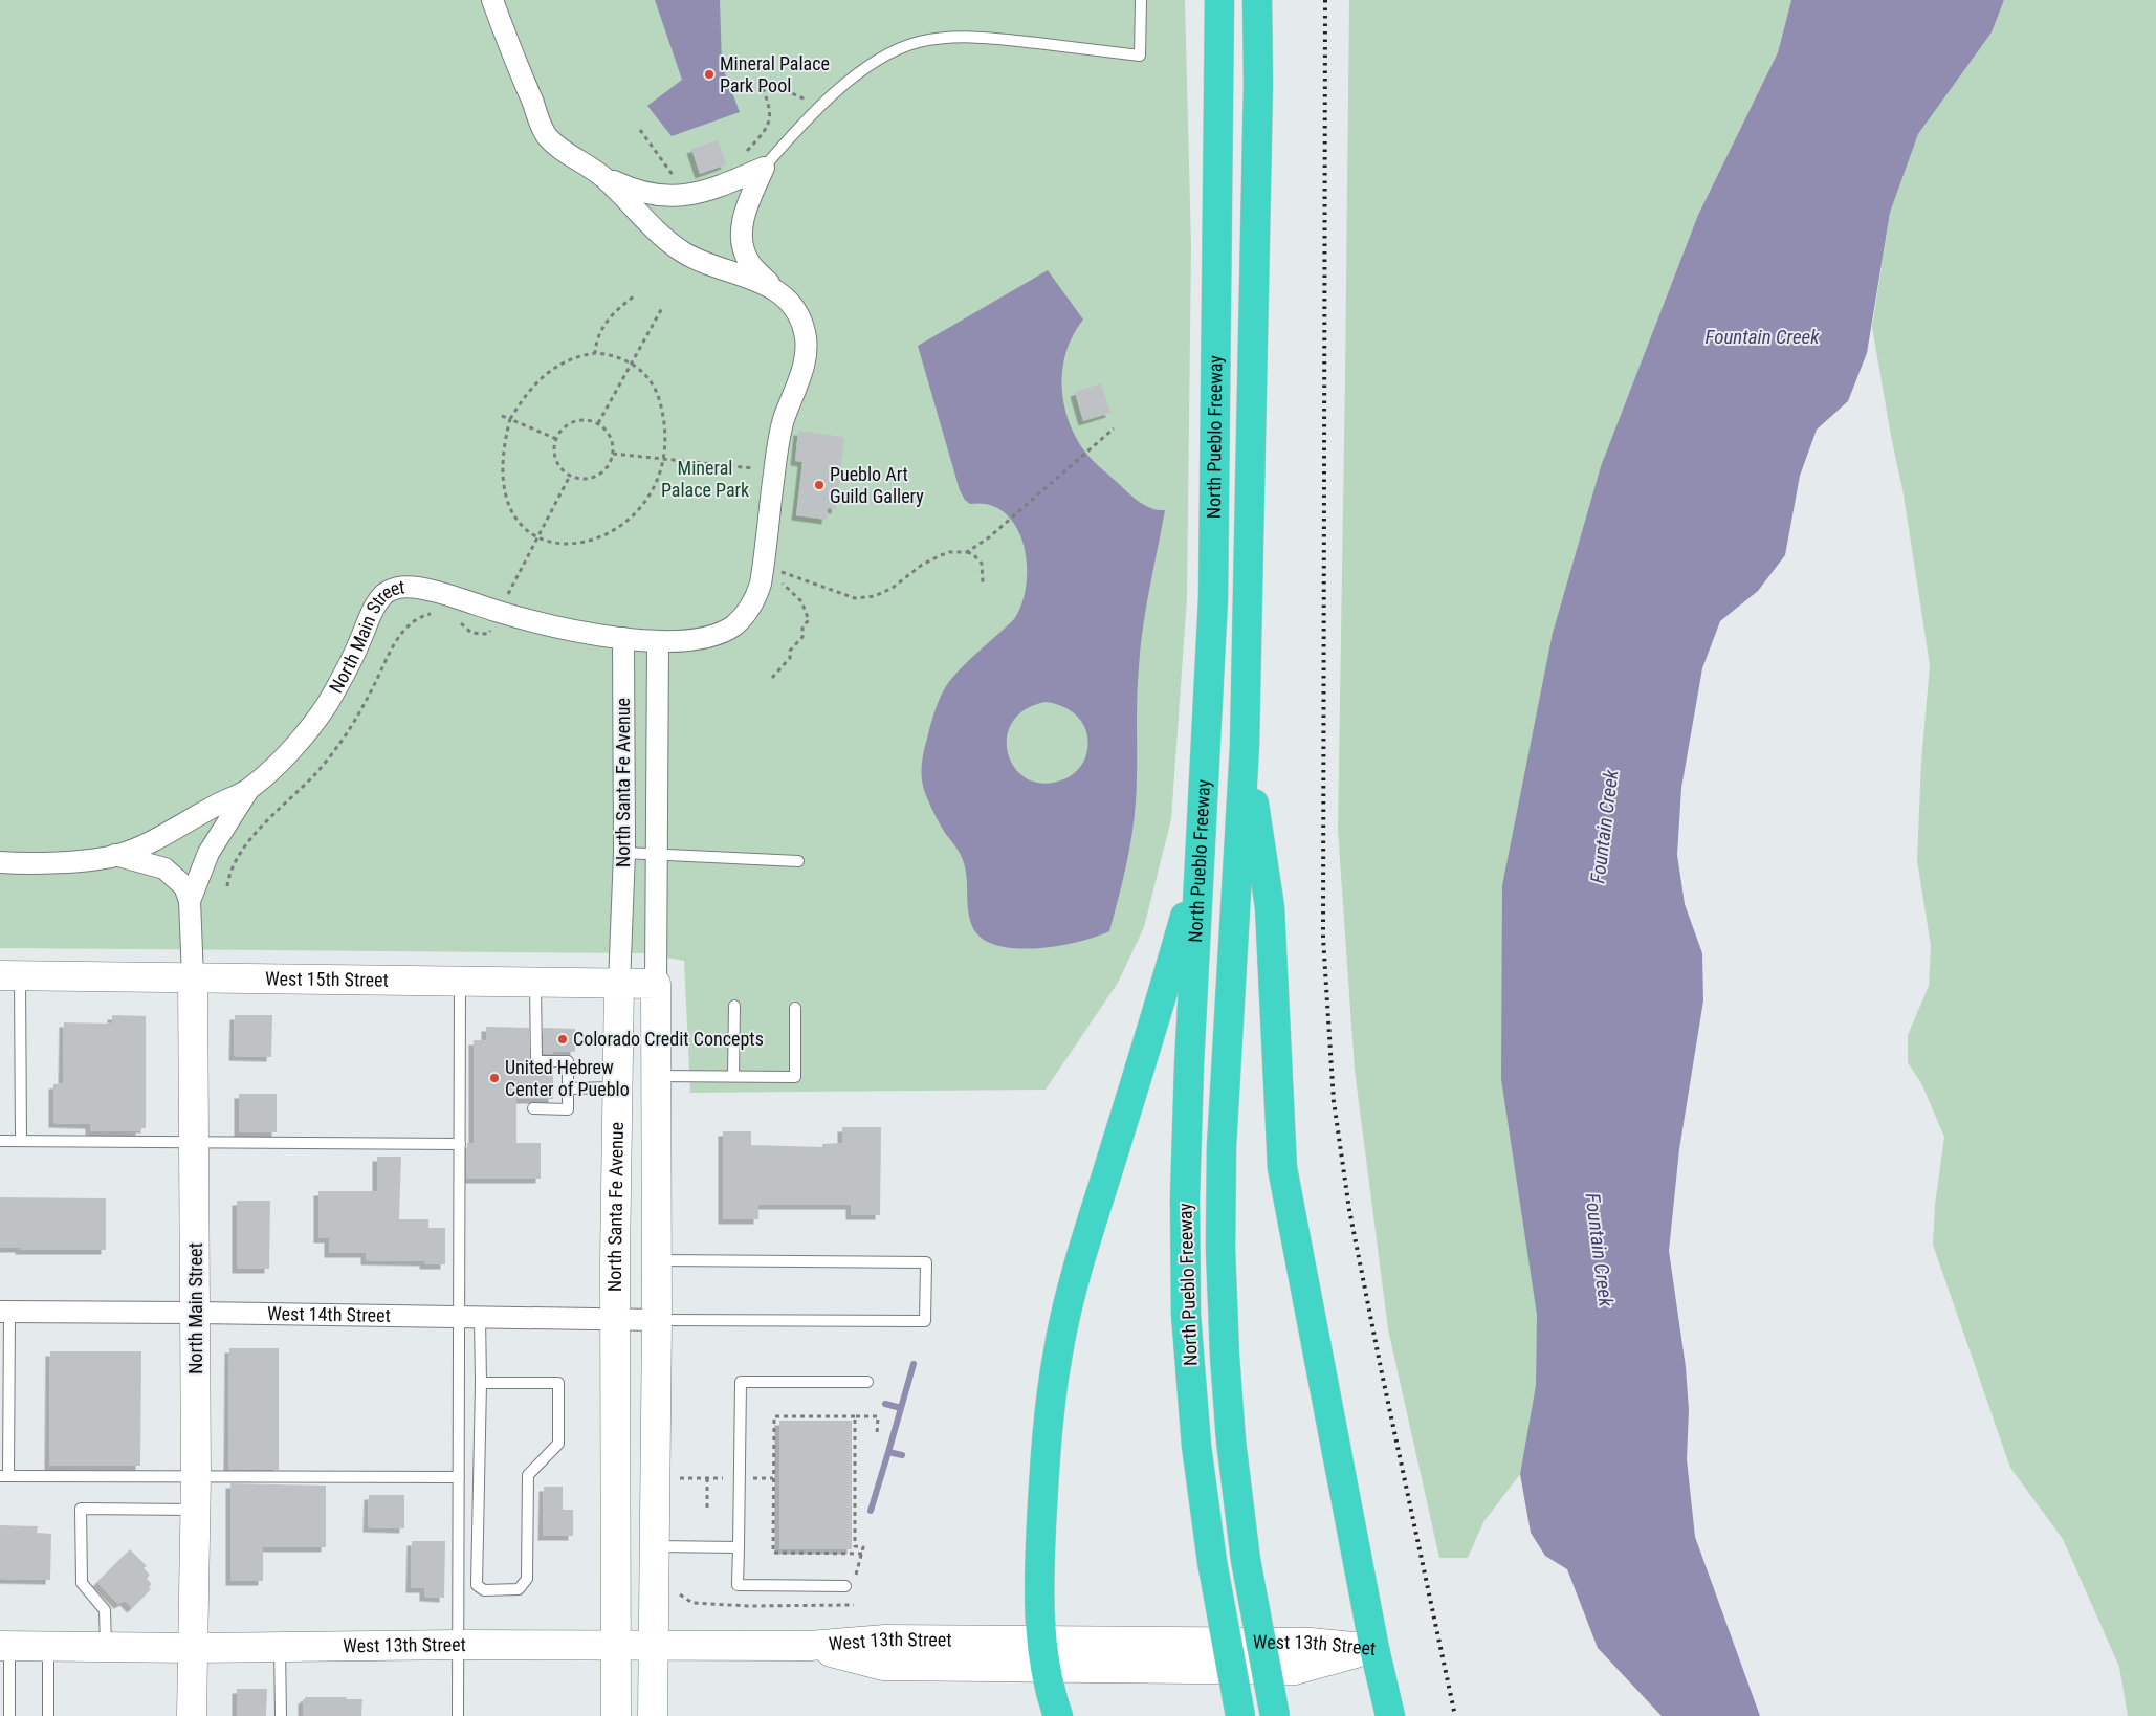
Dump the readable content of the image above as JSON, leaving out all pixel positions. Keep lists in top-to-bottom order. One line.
{"streets":{"highway":["North Pueblo Freeway"],"street":["North Main Street","North Santa Fe Avenue","West 15th Street","West 14th Street","West 13th Street"]},"crossings":[["North Main Street","North Santa Fe Avenue"],["North Main Street","West 15th Street"],["North Main Street","West 14th Street"],["North Main Street","West 13th Street"],["North Santa Fe Avenue","West 15th Street"],["North Santa Fe Avenue","West 14th Street"],["North Santa Fe Avenue","West 13th Street"]],"water":["Fountain Creek"],"parks":["Mineral Palace Park"],"places":["Mineral Palace Park Pool","Pueblo Art Guild Gallery","Colorado Credit Concepts","United Hebrew Center of Pueblo"]}
